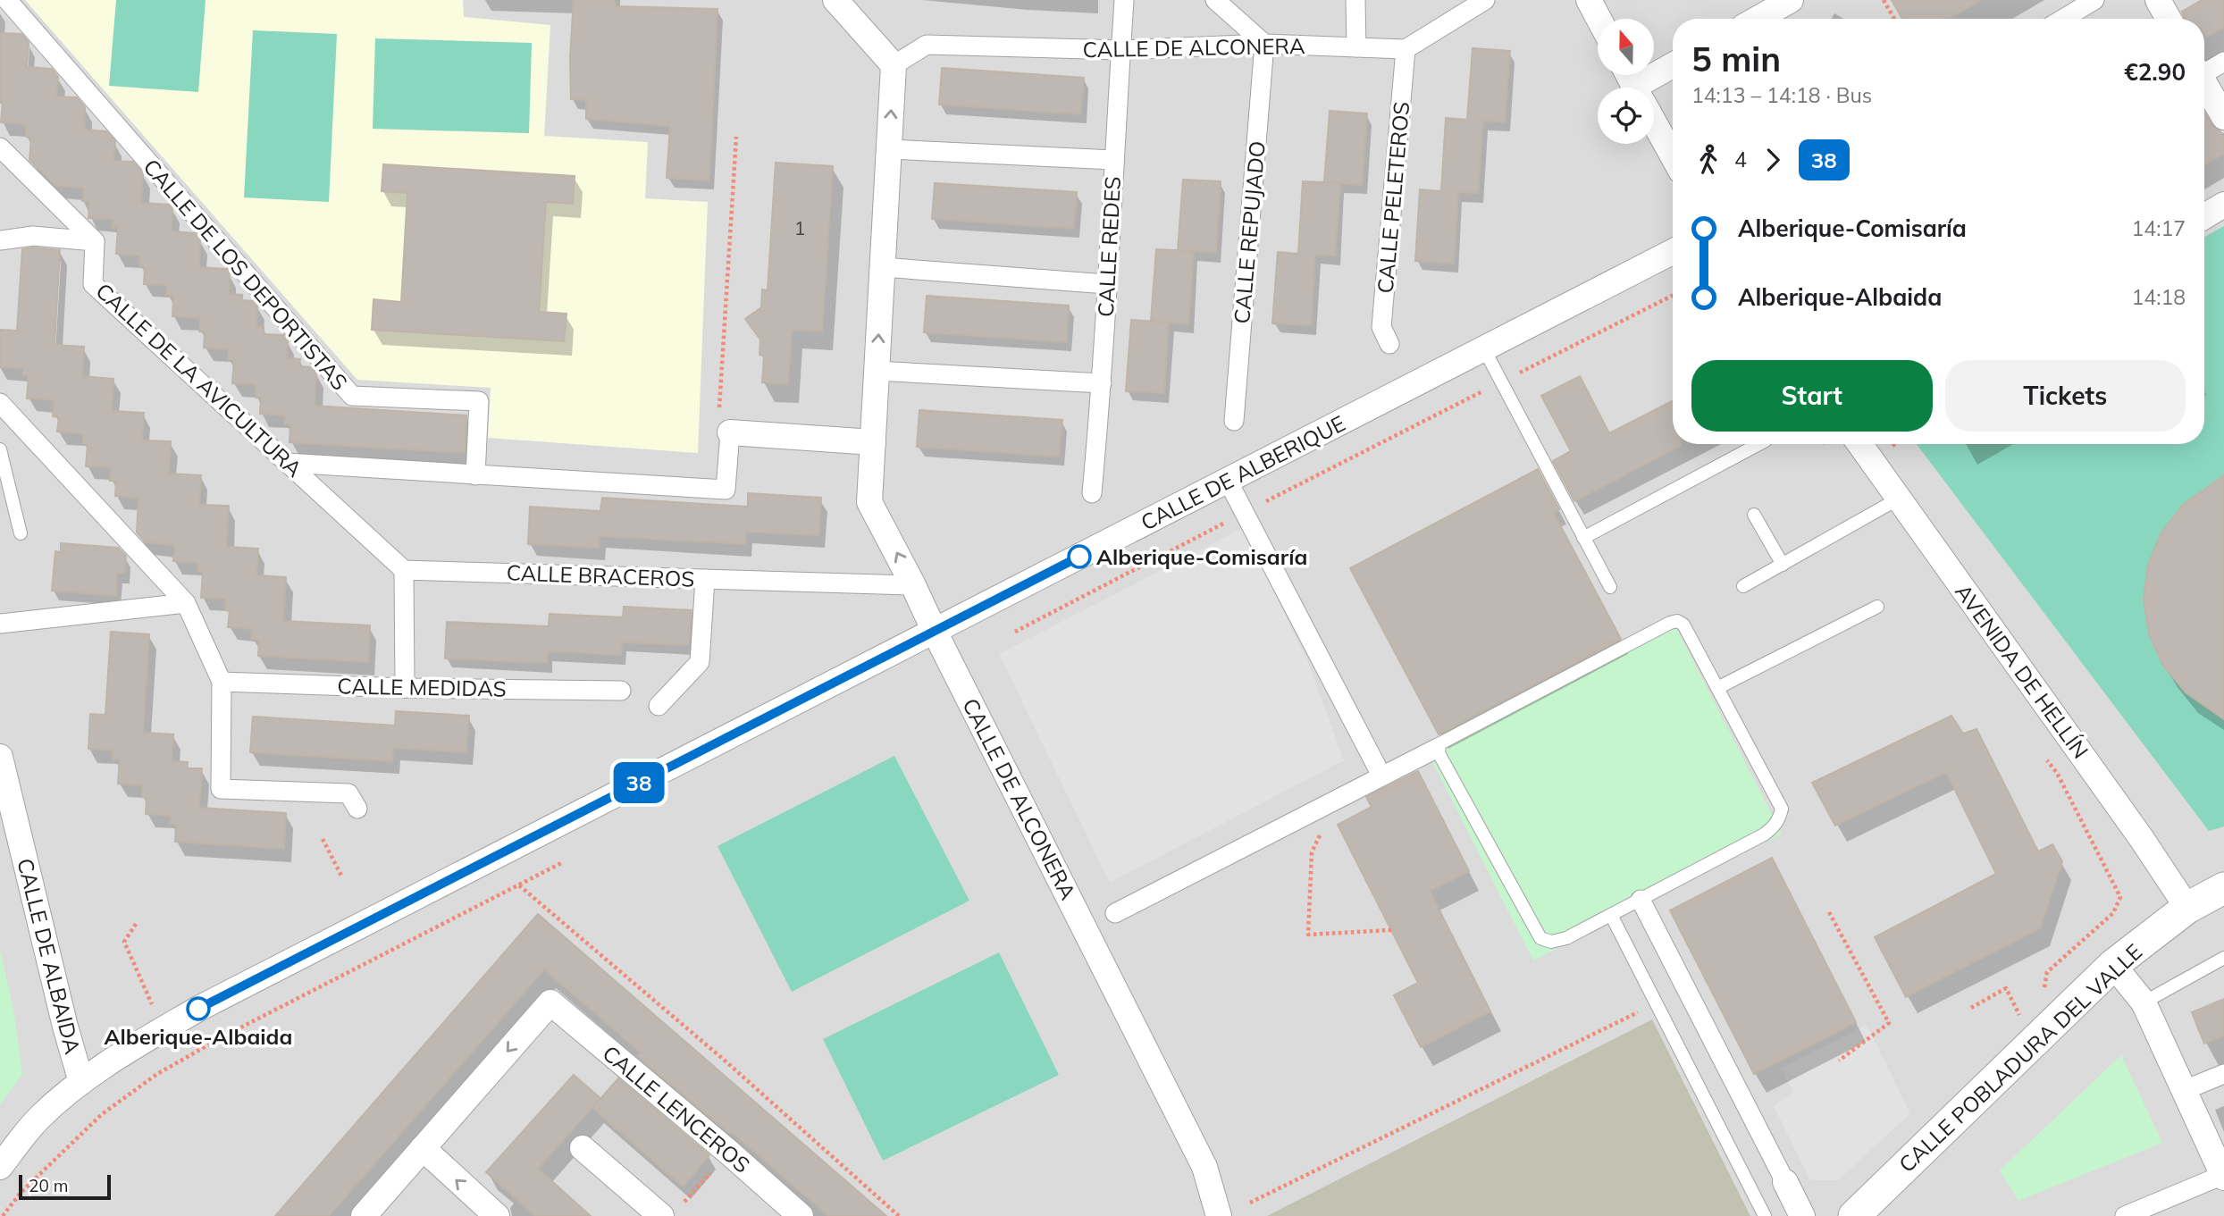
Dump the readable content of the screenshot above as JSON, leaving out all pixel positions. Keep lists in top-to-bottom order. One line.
{"streets":{"street":["CALLE DE ALCONERA","CALLE PELETEROS","CALLE REPUJADO","CALLE REDES","CALLE DE LOS DEPORTISTAS","CALLE DE LA AVICULTURA","CALLE DE ALBERIQUE","CALLE BRACEROS","AVENIDA DE HELLÍN","CALLE MEDIDAS","CALLE DE ALBAIDA","CALLE POBLADURA DEL VALLE","CALLE LENCEROS"]},"crossings":[["CALLE DE ALCONERA","CALLE PELETEROS"],["CALLE DE ALCONERA","CALLE REPUJADO"],["CALLE DE ALCONERA","CALLE REDES"],["CALLE DE ALCONERA","CALLE DE ALBERIQUE"],["CALLE DE ALCONERA","CALLE BRACEROS"],["CALLE DE LA AVICULTURA","CALLE BRACEROS"],["CALLE DE ALBERIQUE","CALLE DE ALBAIDA"],["AVENIDA DE HELLÍN","CALLE POBLADURA DEL VALLE"]],"places":["Alberique-Comisaría","Alberique-Albaida"],"lines":["bus line 38"],"house_numbers":["1"],"scale_bar":"20 m","north":"top","page":{"on_map":"38","heading":["5 min","14:13 – 14:18 · Bus","€2.90"],"legs":["4","38"],"list":[{"name":"Alberique-Comisaría","value":"14:17"},{"name":"Alberique-Albaida","value":"14:18"}],"buttons":["Start","Tickets"],"scale":"20 m"}}
